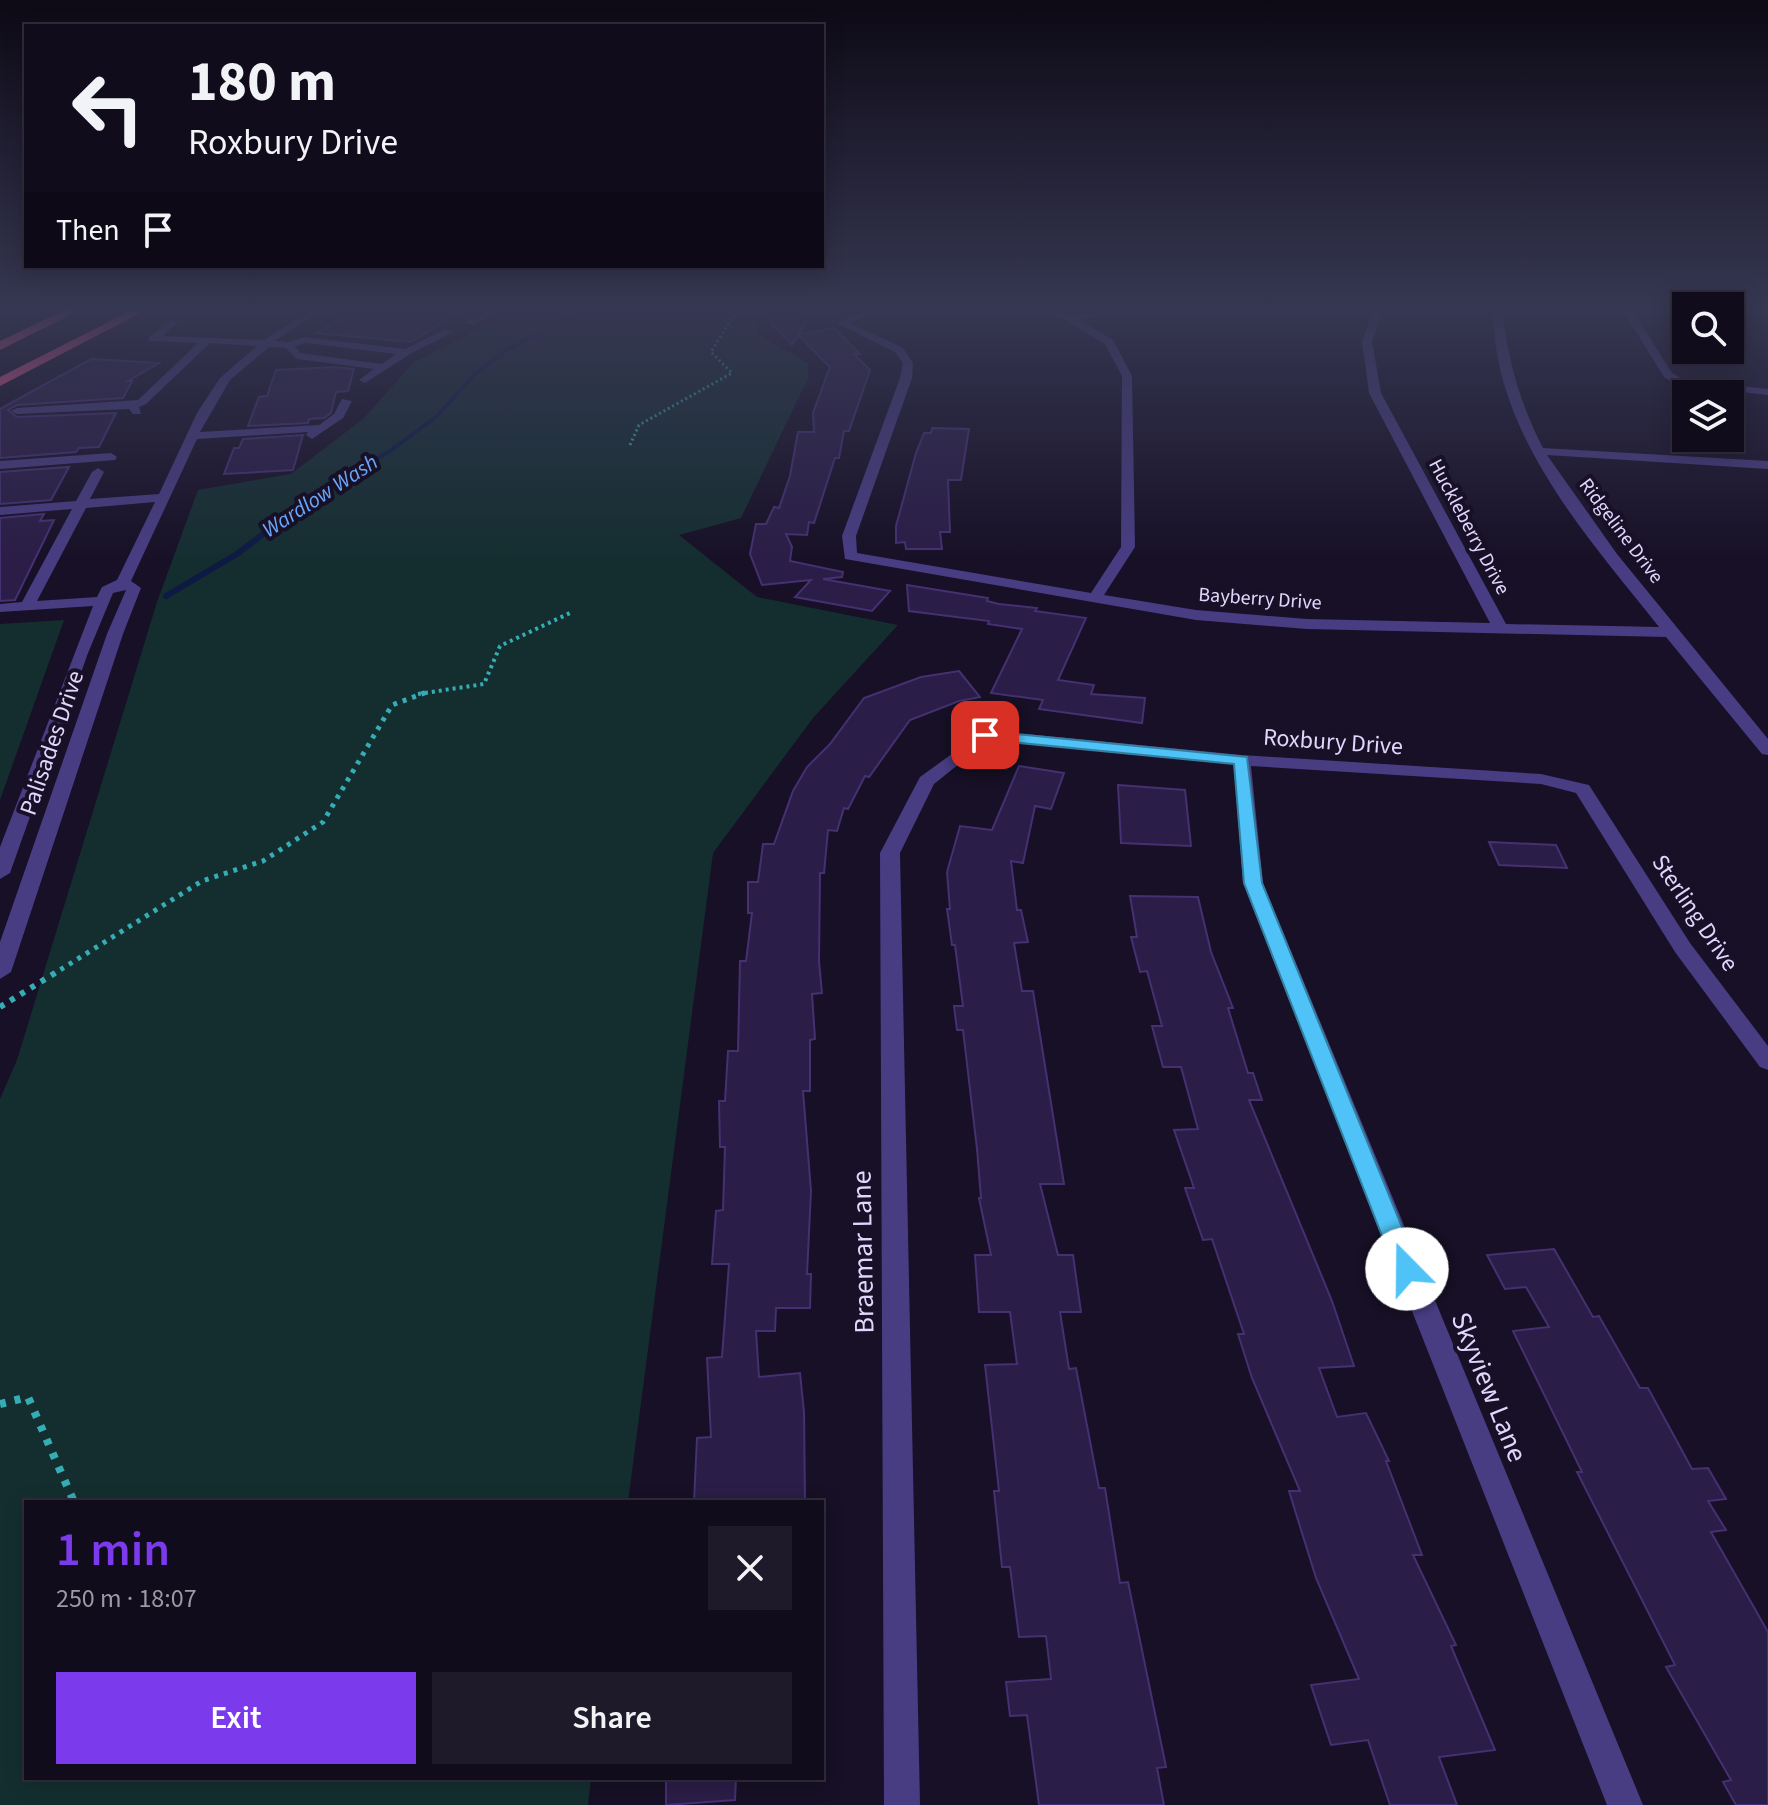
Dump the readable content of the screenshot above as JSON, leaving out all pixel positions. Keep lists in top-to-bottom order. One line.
{"streets":{"street":["Huckleberry Drive","Ridgeline Drive","Bayberry Drive","Roxbury Drive","Palisades Drive","Sterling Drive","Braemar Lane","Skyview Lane"]},"crossings":[["Huckleberry Drive","Bayberry Drive"],["Ridgeline Drive","Bayberry Drive"],["Roxbury Drive","Sterling Drive"],["Roxbury Drive","Braemar Lane"],["Roxbury Drive","Skyview Lane"]],"water":["Wardlow Wash"],"page":{"turn":["180 m","Roxbury Drive"],"then":"Then","heading":["1 min","250 m · 18:07"],"buttons":["Exit","Share"]}}
